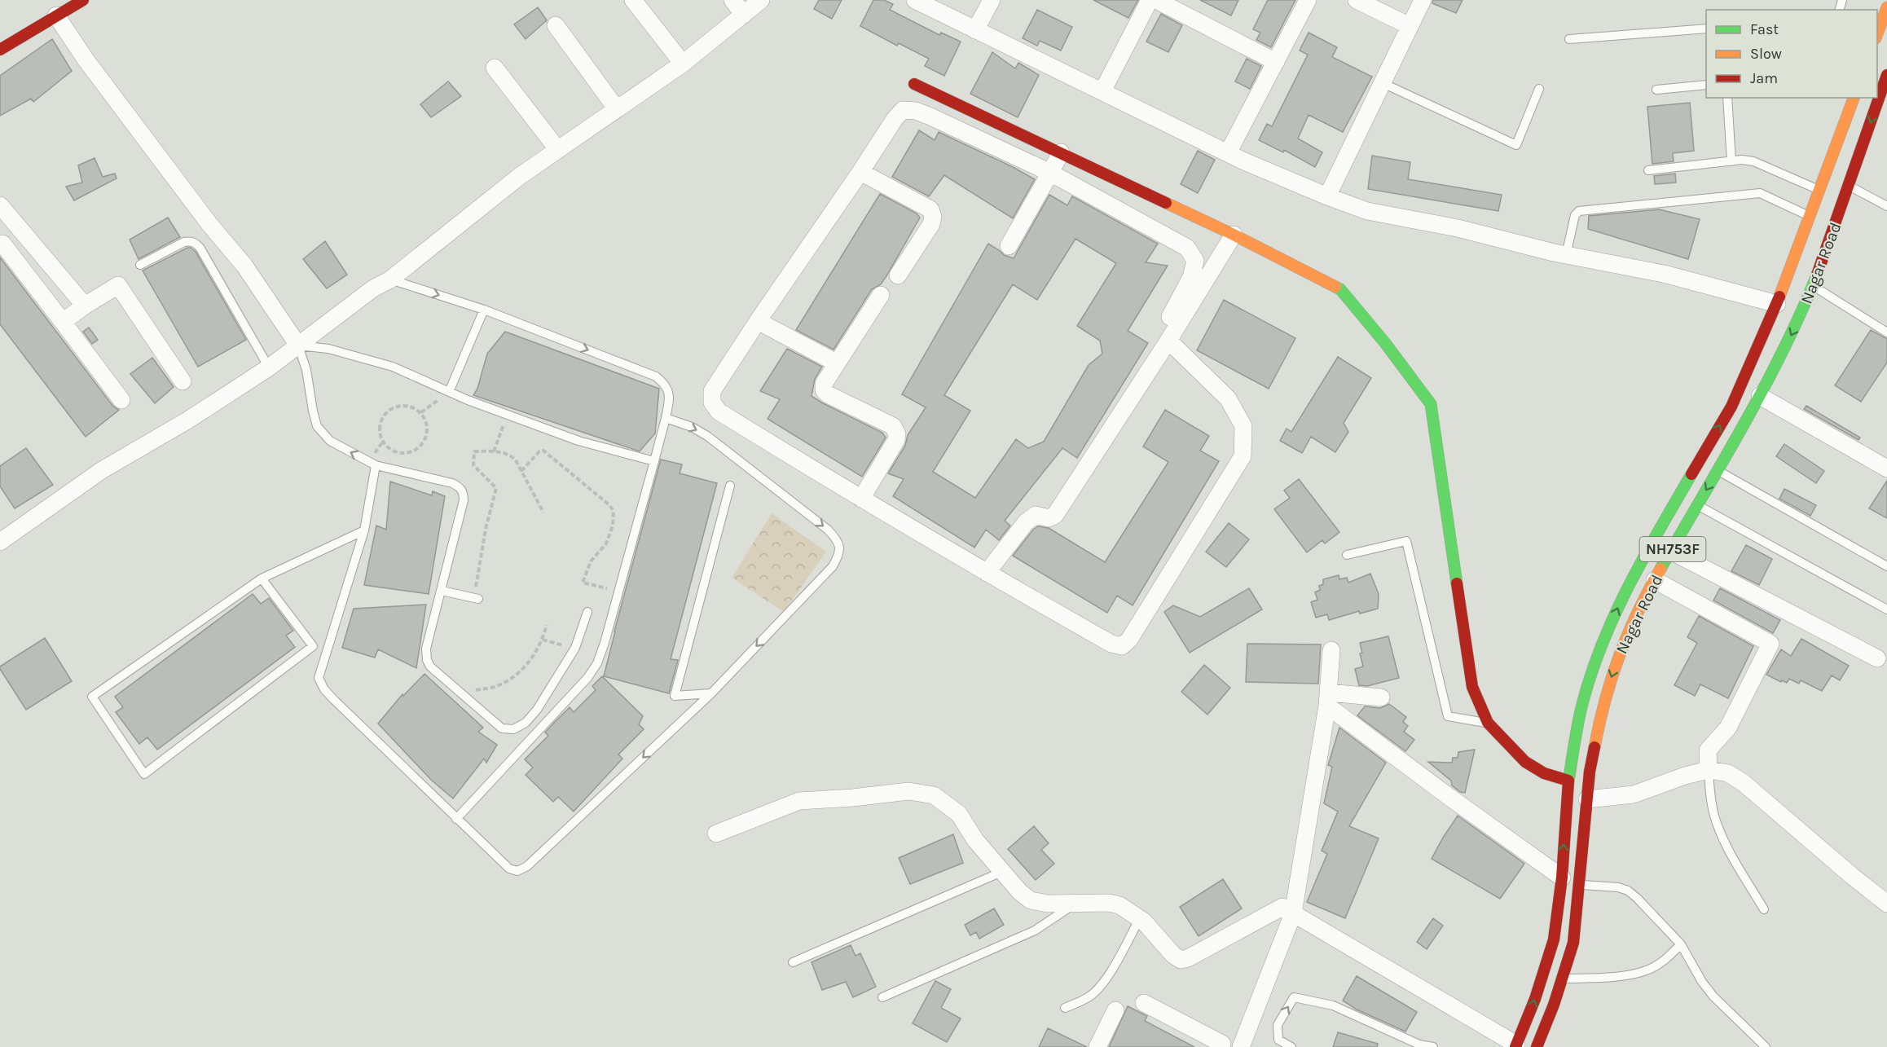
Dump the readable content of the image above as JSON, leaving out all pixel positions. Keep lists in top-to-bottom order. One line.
{"streets":{"main road":["Nagar Road","NH753F"]},"legend":["Fast","Slow","Jam"]}
